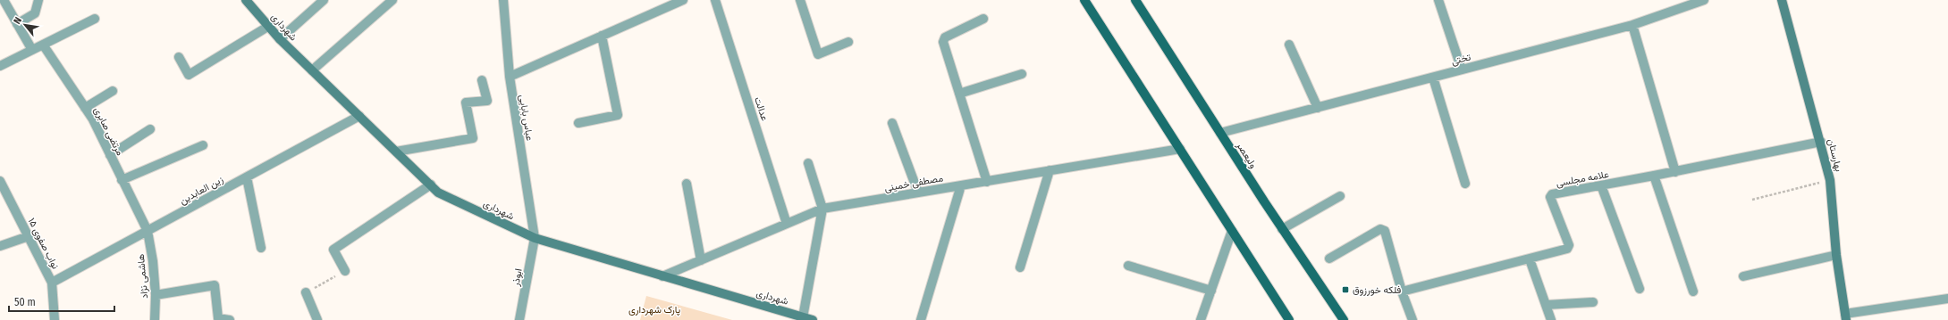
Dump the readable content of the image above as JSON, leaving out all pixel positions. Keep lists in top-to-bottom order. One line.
{"streets":{"main road":["شهرداری","ولیعصر","بهارستان"],"street":["تختی","عدالت","عباس بابایی","مرتضی صابری","علامه مجلسی","مصطفی خمینی","زین العابدین","نواب صفوی ۱۵","هاشمی نژاد","ابوذر"]},"crossings":[["شهرداری","عباس بابایی"],["شهرداری","مصطفی خمینی"],["شهرداری","زین العابدین"],["شهرداری","ابوذر"],["تختی","ولیعصر"],["عدالت","مصطفی خمینی"],["عباس بابایی","ابوذر"],["مرتضی صابری","زین العابدین"],["مرتضی صابری","هاشمی نژاد"],["بهارستان","علامه مجلسی"],["زین العابدین","نواب صفوی ۱۵"],["زین العابدین","هاشمی نژاد"]],"parks":["پارک شهرداری"],"places":{"transit":["فلکه خورزوق"]},"scale_bar":"50 m","north":"top left"}
